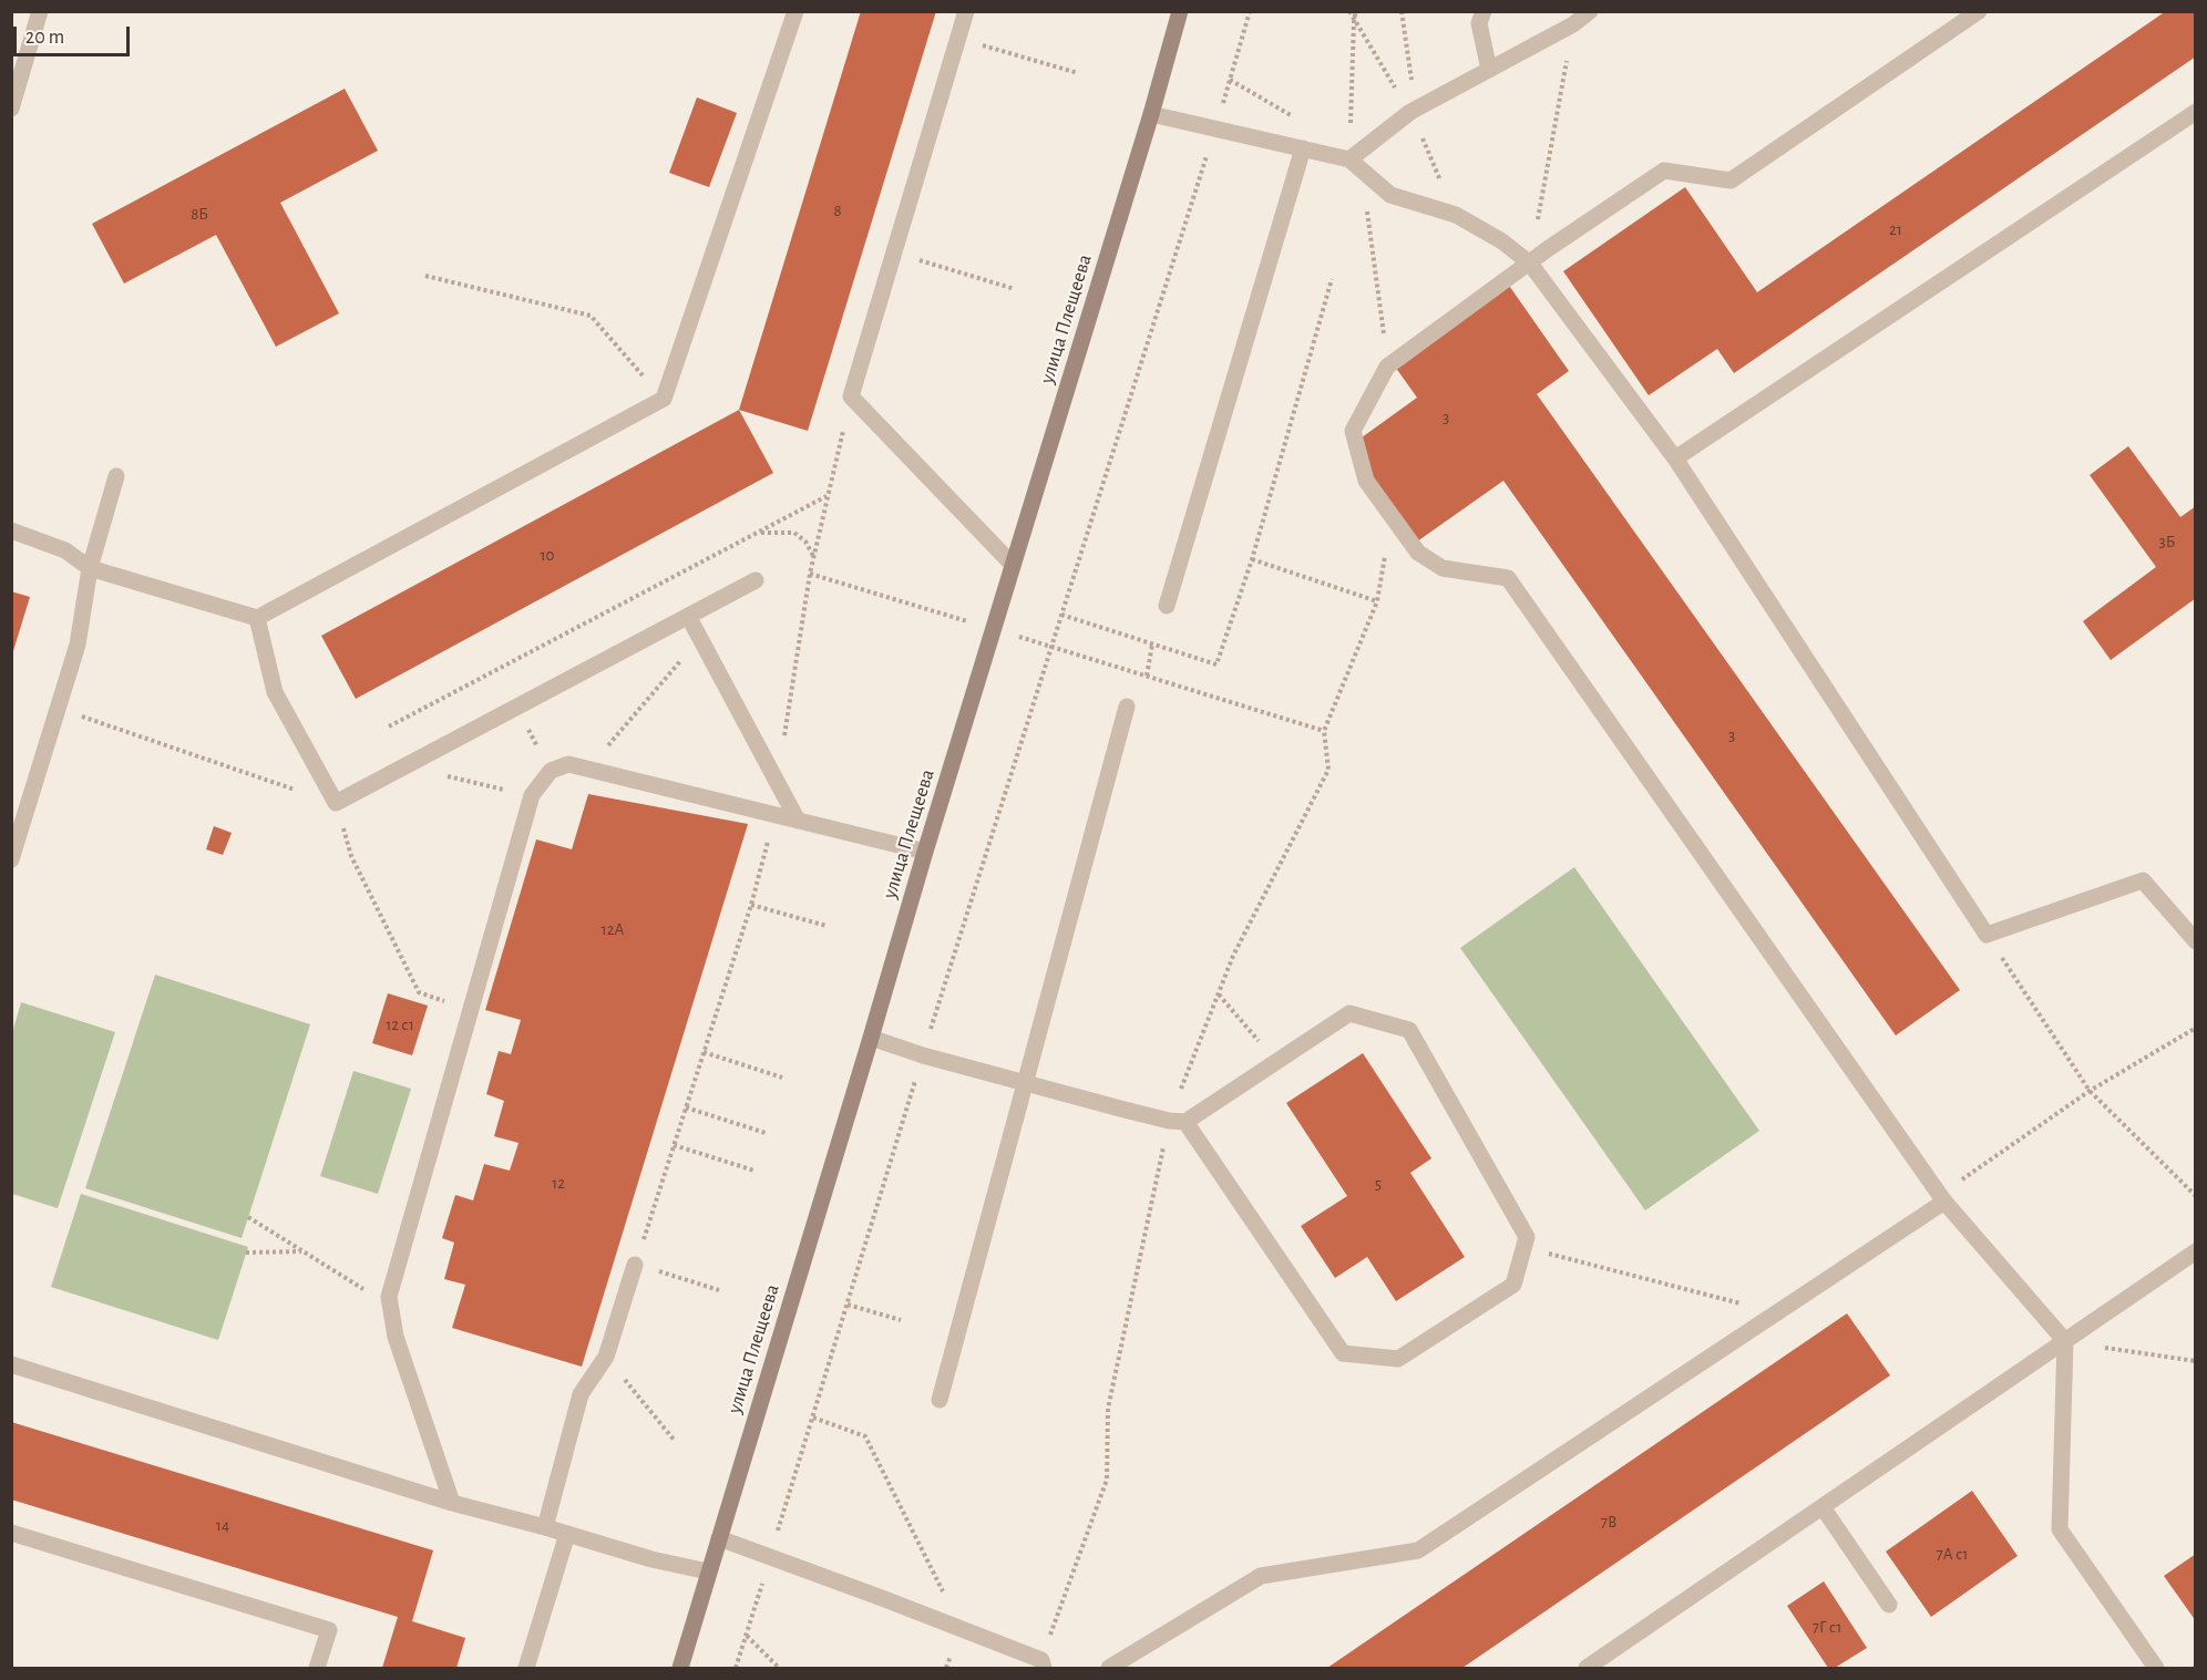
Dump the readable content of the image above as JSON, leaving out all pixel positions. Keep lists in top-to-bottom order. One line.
{"streets":{"main road":["улица Плещеева"]},"house_numbers":["8","8Б","21","3","3Б","10","3","12А","12 с1","12","5","7В","14","7А с1","7Г с1"],"scale_bar":"20 m"}
